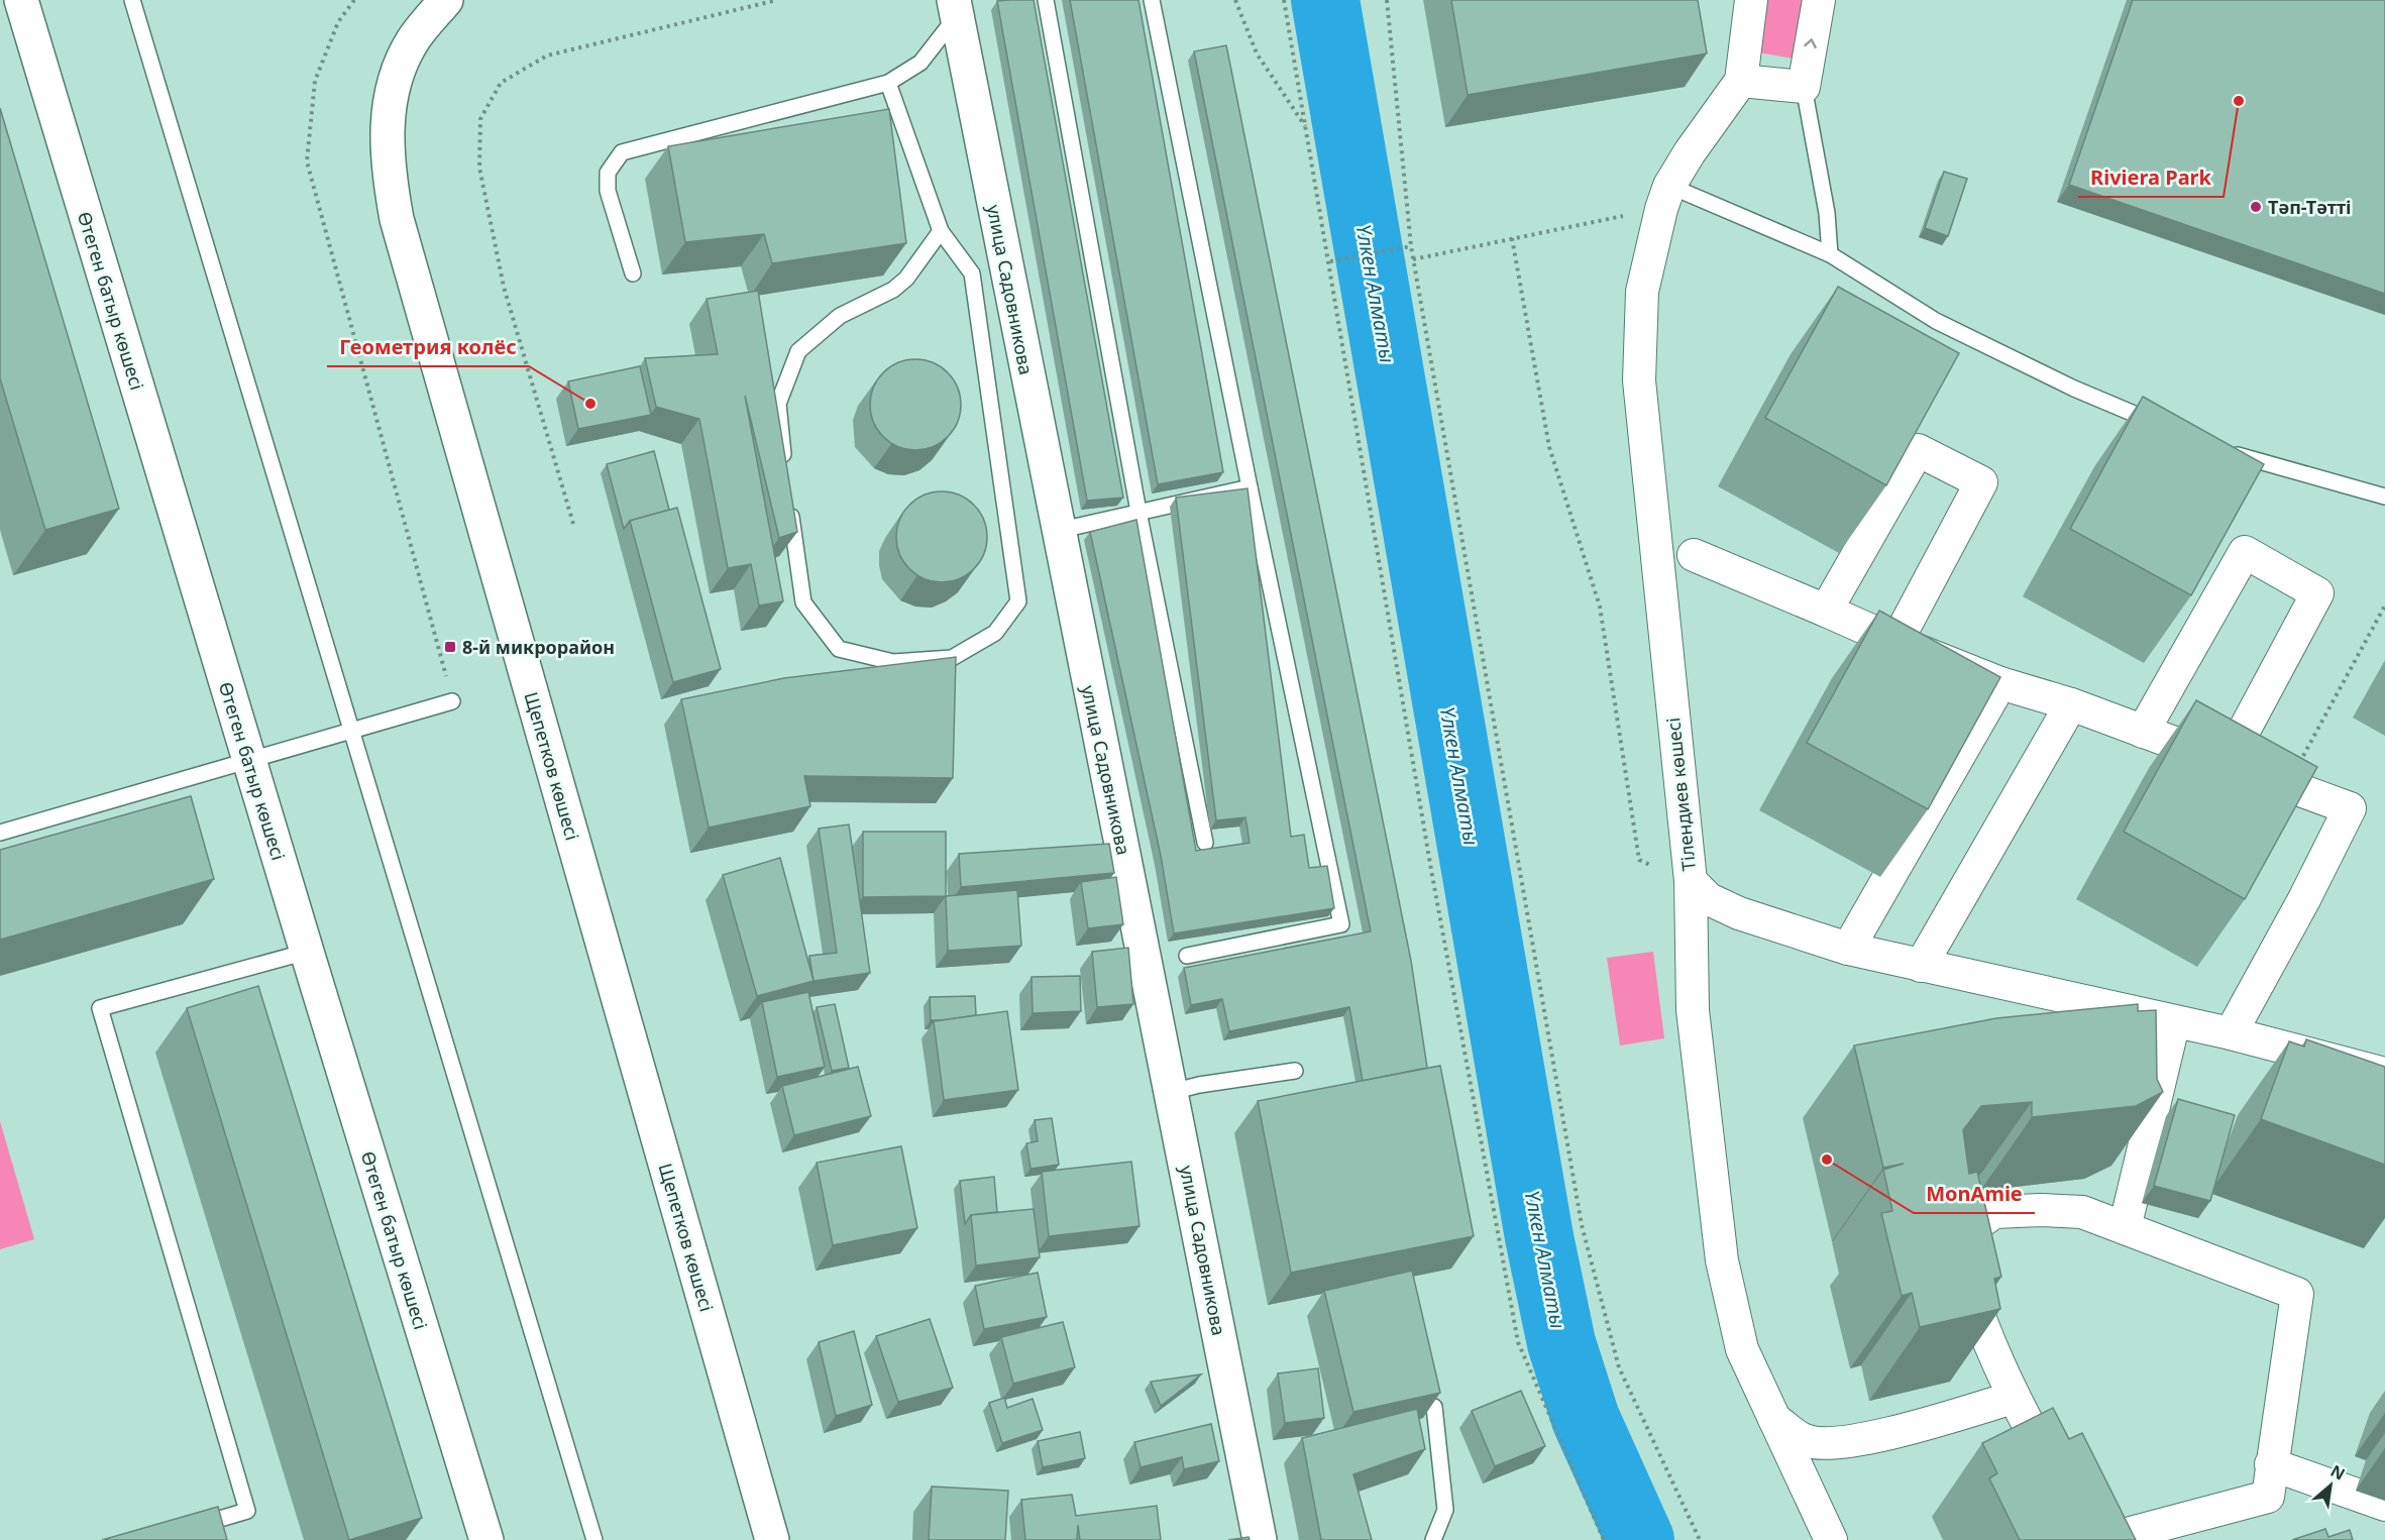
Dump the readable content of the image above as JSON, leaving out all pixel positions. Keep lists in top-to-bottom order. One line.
{"streets":{"street":["улица Садовникова","Өтеген батыр көшесі","Щепетков көшесі","Тілендиев көшесі"]},"water":["Үлкен Алматы"],"places":{"other":["Riviera Park","Тәп-Тәтті","Геометрия колёс","MonAmie"],"transit":["8-й микрорайон"]},"north":"top right"}
